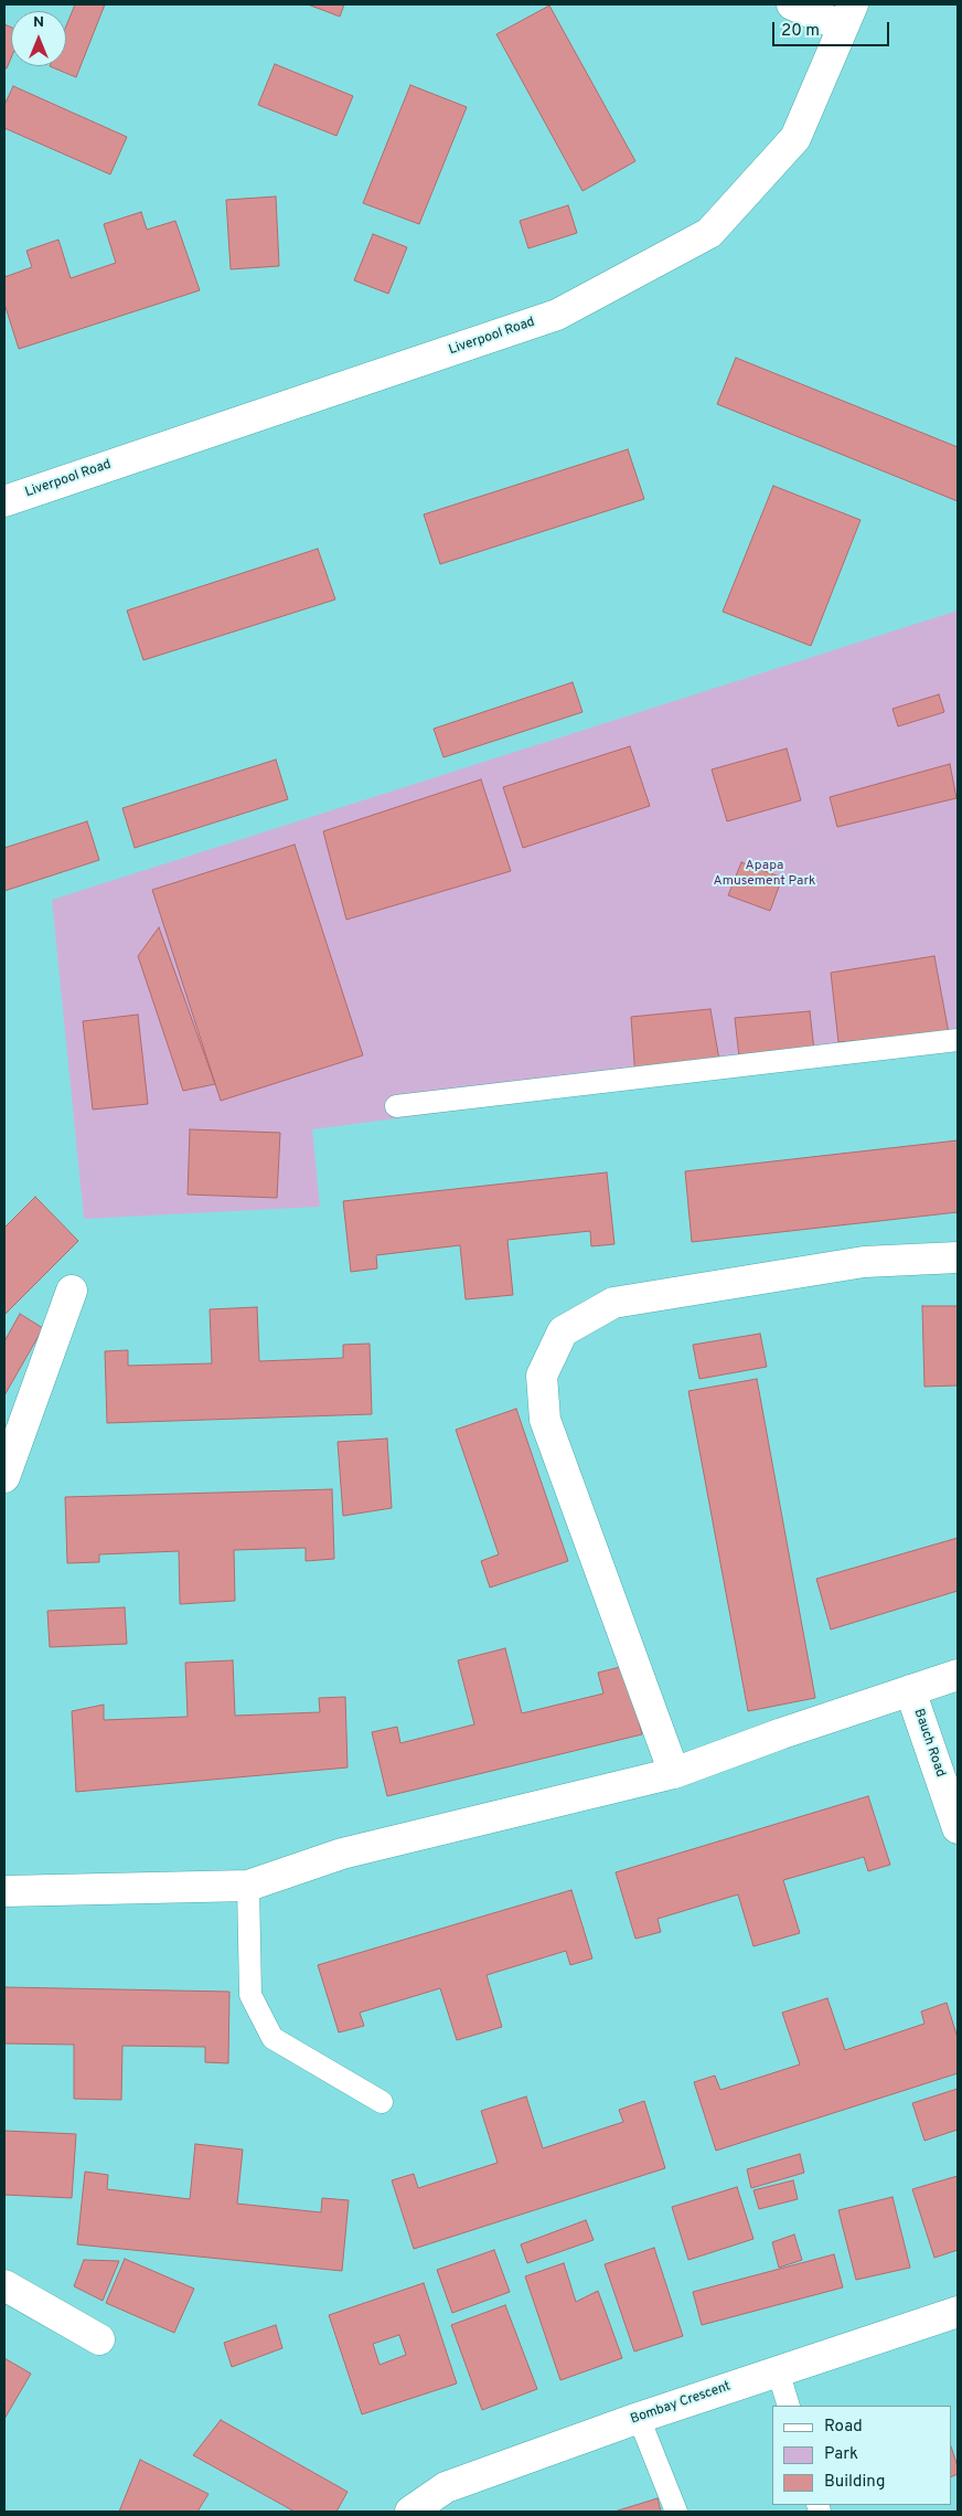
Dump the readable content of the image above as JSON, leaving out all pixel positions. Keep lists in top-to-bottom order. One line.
{"streets":{"street":["Liverpool Road","Bauch Road","Bombay Crescent"]},"parks":["Apapa Amusement Park"],"legend":["Road","Park","Building"],"scale_bar":"20 m","north":"top"}
